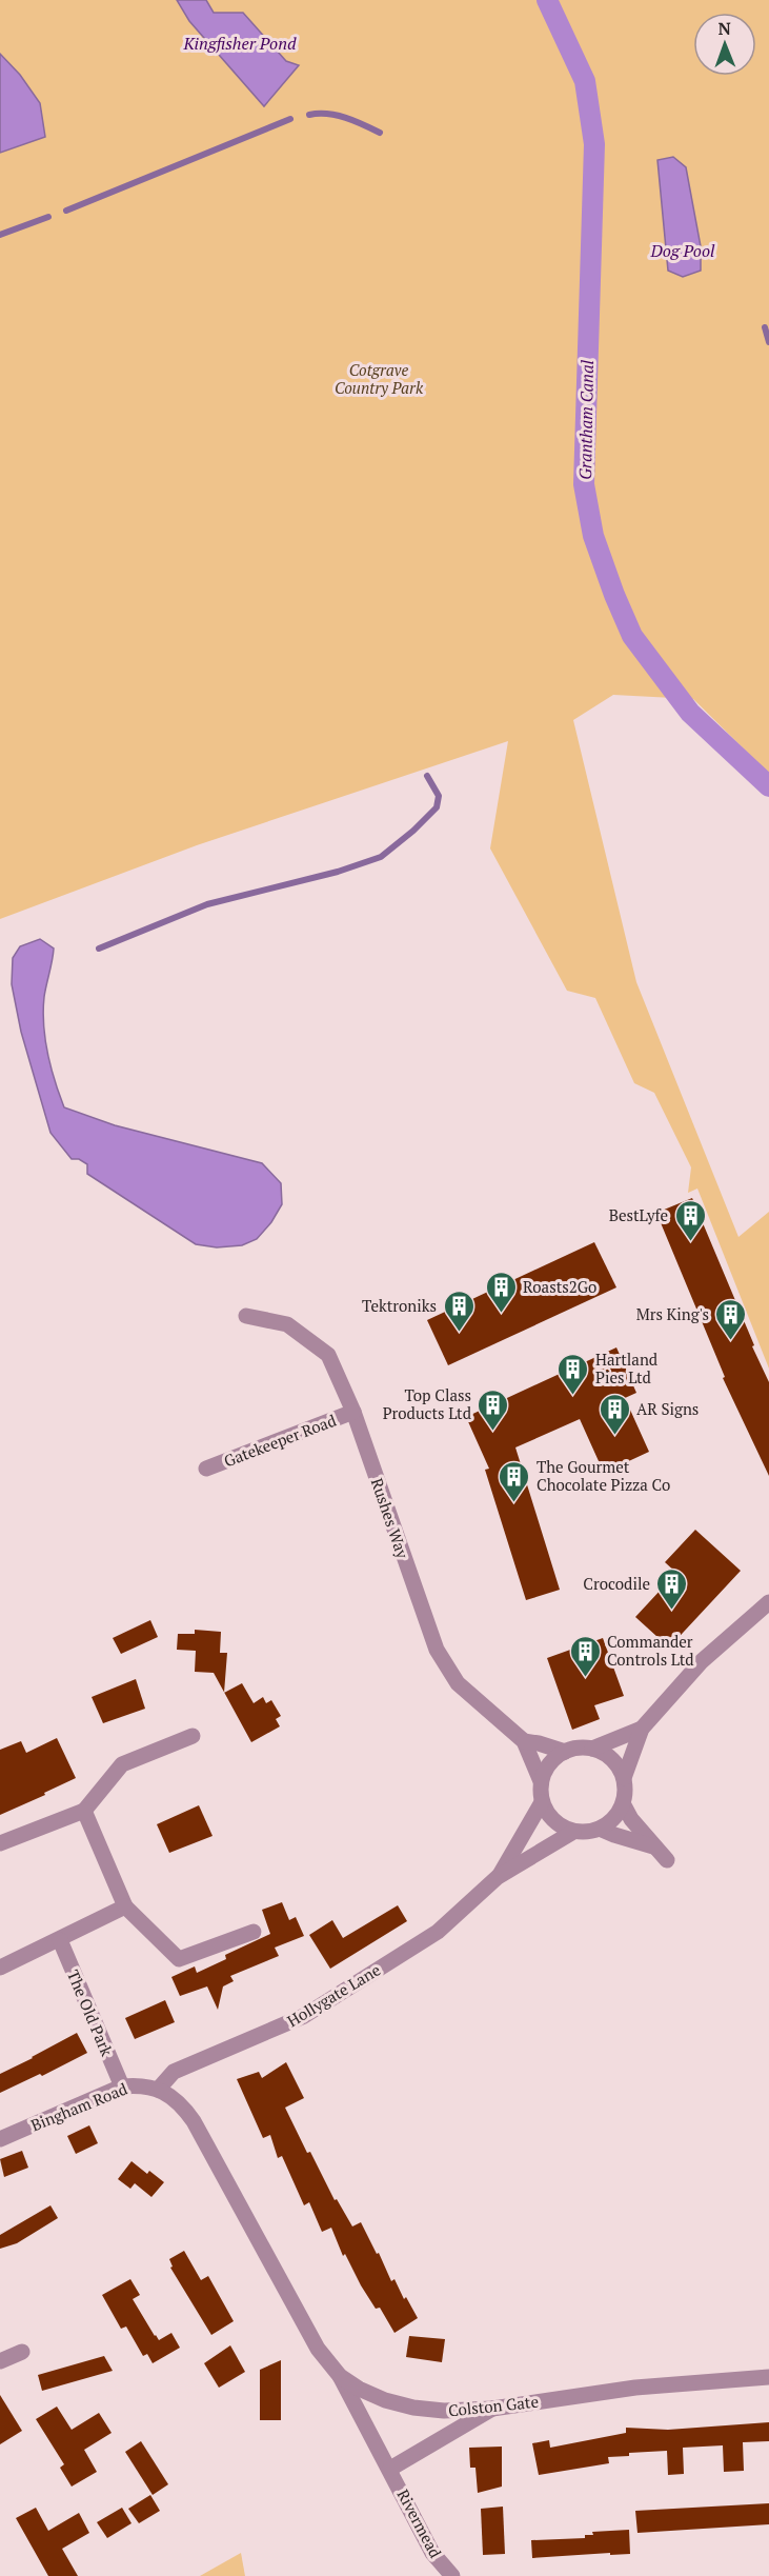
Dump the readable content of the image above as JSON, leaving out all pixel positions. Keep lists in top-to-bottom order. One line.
{"streets":{"street":["Gatekeeper Road","Rushes Way","Hollygate Lane","The Old Park","Bingham Road","Colston Gate","Rivermead"]},"crossings":[["Gatekeeper Road","Rushes Way"],["Hollygate Lane","Bingham Road"],["Hollygate Lane","Colston Gate"],["The Old Park","Bingham Road"],["Bingham Road","Colston Gate"],["Colston Gate","Rivermead"]],"water":["Kingfisher Pond","Dog Pool","Grantham Canal"],"parks":["Cotgrave Country Park"],"places":{"building":["BestLyfe","Roasts2Go","Tektroniks","Mrs King's","Hartland Pies Ltd","Top Class Products Ltd","AR Signs","The Gourmet Chocolate Pizza Co","Crocodile","Commander Controls Ltd"]},"north":"top"}
